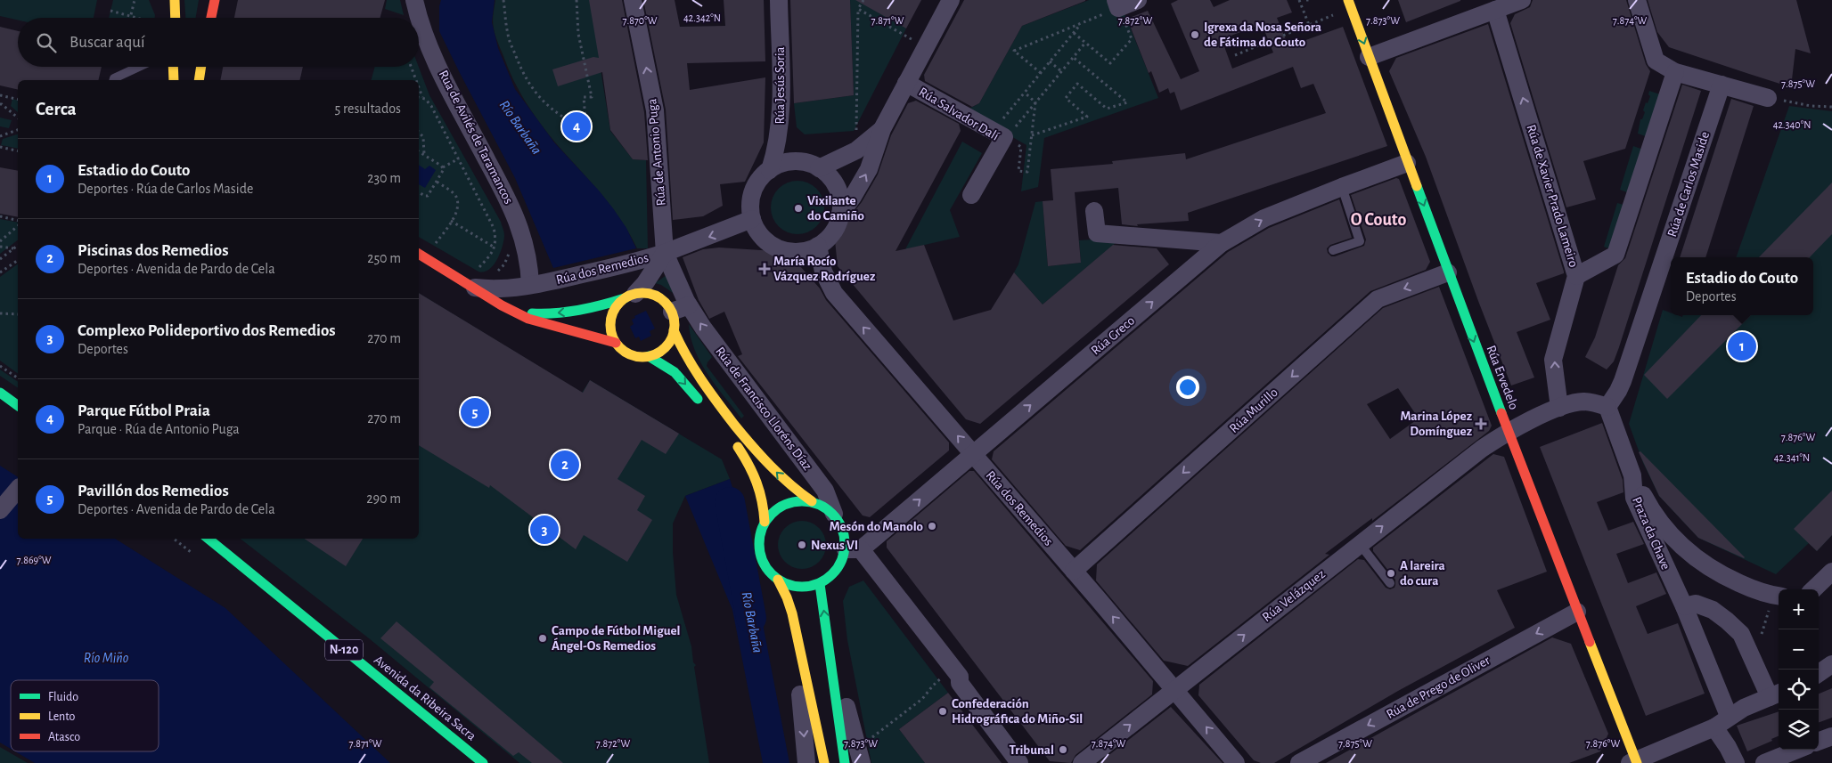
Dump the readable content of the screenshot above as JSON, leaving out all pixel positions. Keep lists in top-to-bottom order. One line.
{"streets":{"main road":["Rúa Ervedelo","N-120","Avenida da Ribeira Sacra"],"street":["Rúa Jesús Soria","Rúa Salvador Dalí","Rua de Avilés de Taramancos","Rúa de Antonio Puga","Rúa de Carlos Maside","Rúa de Xavier Prado Lameiro","Rúa dos Remedios","Rúa Greco","Rúa de Francisco Lloréns Díaz","Rúa Murillo","Praza da Chave","Rúa Velázquez","Rúa de Prego de Oliver"]},"crossings":[["Rúa Jesús Soria","Rúa Salvador Dalí"],["Rúa Jesús Soria","Rúa dos Remedios"],["Rúa Salvador Dalí","Rúa dos Remedios"],["Rua de Avilés de Taramancos","Rúa dos Remedios"],["Rúa de Antonio Puga","Rúa dos Remedios"],["Rúa de Antonio Puga","Rúa de Francisco Lloréns Díaz"],["Rúa de Carlos Maside","Praza da Chave"],["Rúa dos Remedios","Rúa Greco"],["Rúa dos Remedios","Rúa de Francisco Lloréns Díaz"],["Rúa dos Remedios","Rúa Murillo"],["Rúa dos Remedios","Rúa Velázquez"],["Rúa Greco","Rúa Ervedelo"],["Rúa Greco","Rúa de Francisco Lloréns Díaz"],["Rúa Ervedelo","Rúa Murillo"],["Rúa Ervedelo","Rúa Velázquez"],["Rúa Ervedelo","Rúa de Prego de Oliver"]],"one_way":["Rúa de Antonio Puga","Rúa de Xavier Prado Lameiro","Rúa dos Remedios","Rúa Greco","Rúa Ervedelo","Rúa de Francisco Lloréns Díaz","Rúa Murillo","Rúa Velázquez","Rúa de Prego de Oliver"],"districts":["O Couto"],"water":["Río Barbaña","Río Miño"],"places":{"other":["Igrexa da Nosa Señora de Fátima do Couto","Vixilante do Camiño","Mesón do Manolo","Nexus VI","A lareira do cura","Campo de Fútbol Miguel Ángel-Os Remedios","Confederación Hidrográfica do Miño-Sil","Tribunal"],"health":["María Rocío Vázquez Rodríguez","Marina López Domínguez"]},"legend":["Fluido","Lento","Atasco"],"page":{"search":"Buscar aquí","heading":["Cerca","5 resultados"],"pins":["4","1","5","2","3"],"list":[{"mark":"1","name":"Estadio do Couto","note":"Deportes · Rúa de Carlos Maside","value":"230 m"},{"mark":"2","name":"Piscinas dos Remedios","note":"Deportes · Avenida de Pardo de Cela","value":"250 m"},{"mark":"3","name":"Complexo Polideportivo dos Remedios","note":"Deportes","value":"270 m"},{"mark":"4","name":"Parque Fútbol Praia","note":"Parque · Rúa de Antonio Puga","value":"270 m"},{"mark":"5","name":"Pavillón dos Remedios","note":"Deportes · Avenida de Pardo de Cela","value":"290 m"}],"popup":["Estadio do Couto","Deportes"],"map_buttons":["+","−"]},"coordinates":["42.342°N","7.870°W","7.871°W","7.872°W","7.873°W","7.874°W","7.875°W","42.340°N","7.876°W","42.341°N","7.869°W"]}
